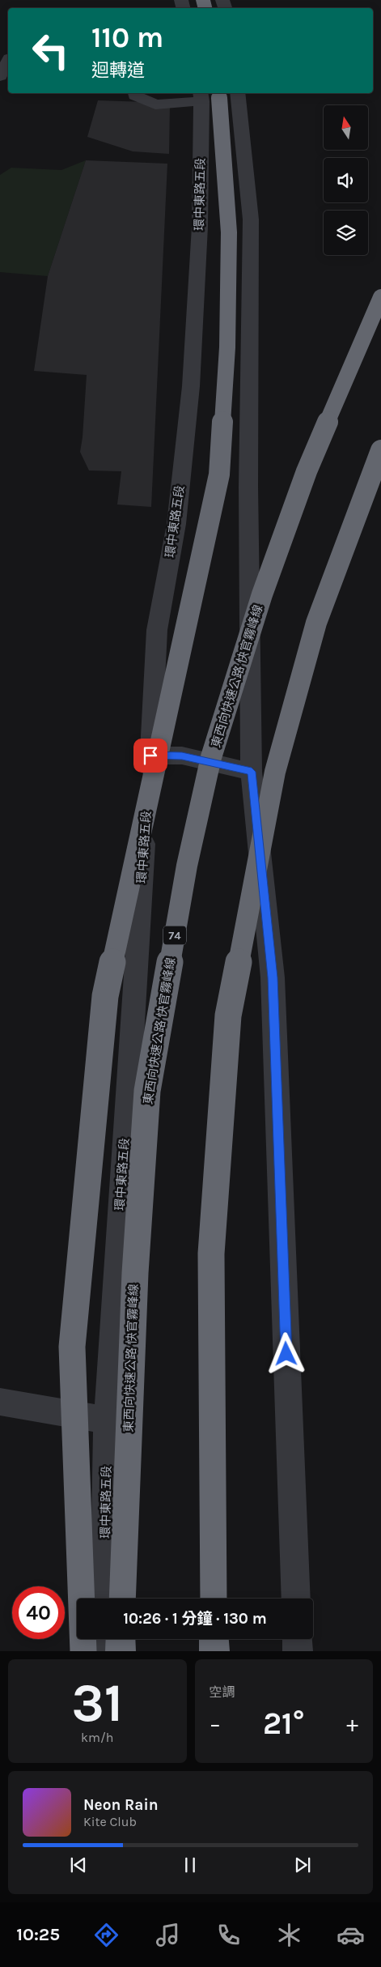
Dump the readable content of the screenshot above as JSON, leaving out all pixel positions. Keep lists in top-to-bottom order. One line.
{"streets":{"highway":["東西向快速公路 快官霧峰線","74"],"street":["環中東路五段"]},"north":"top","page":{"turn":["110 m","迴轉道"],"limit":"40","trip":"10:26 · 1 分鐘 · 130 m","tile":[["31","km/h"],"空調"],"heat":["−","21°","+"],"song":["Neon Rain","Kite Club"],"tabs":"10:25"}}
